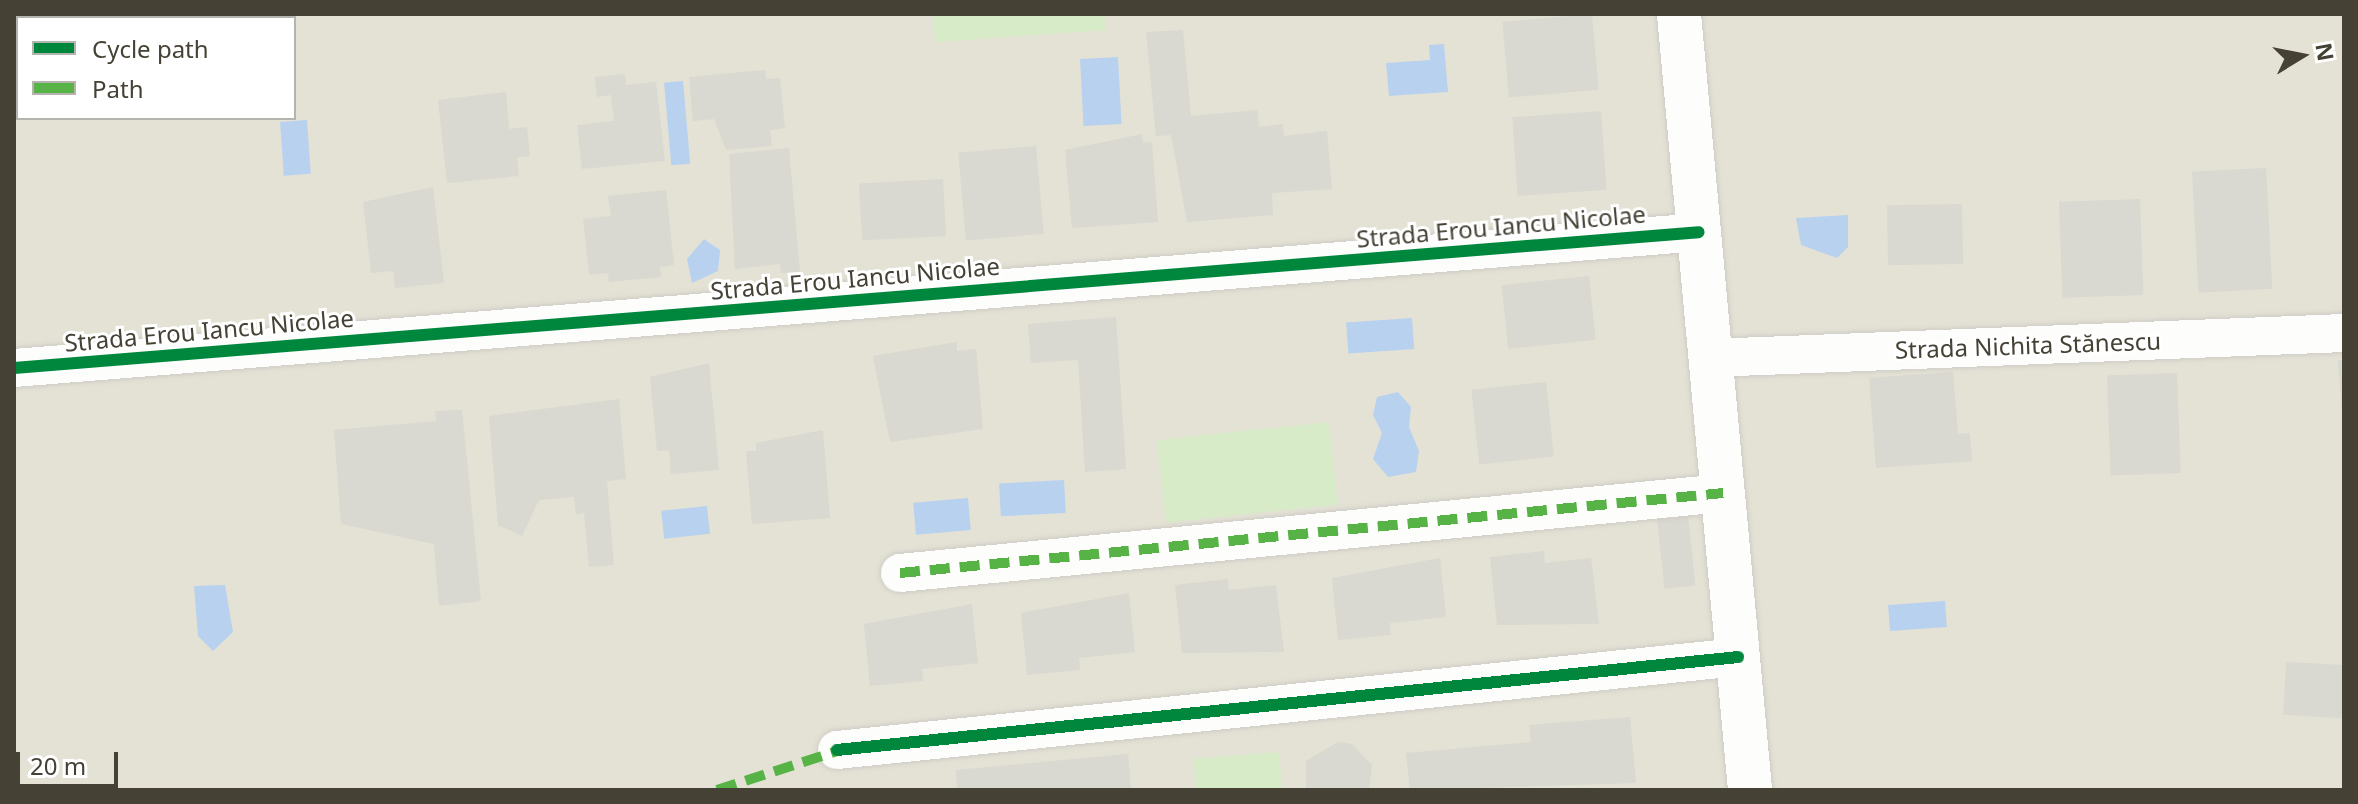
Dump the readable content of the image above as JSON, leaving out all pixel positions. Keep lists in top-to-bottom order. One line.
{"streets":{"street":["Strada Erou Iancu Nicolae","Strada Nichita Stănescu"]},"legend":["Cycle path","Path"],"scale_bar":"20 m","north":"right"}
